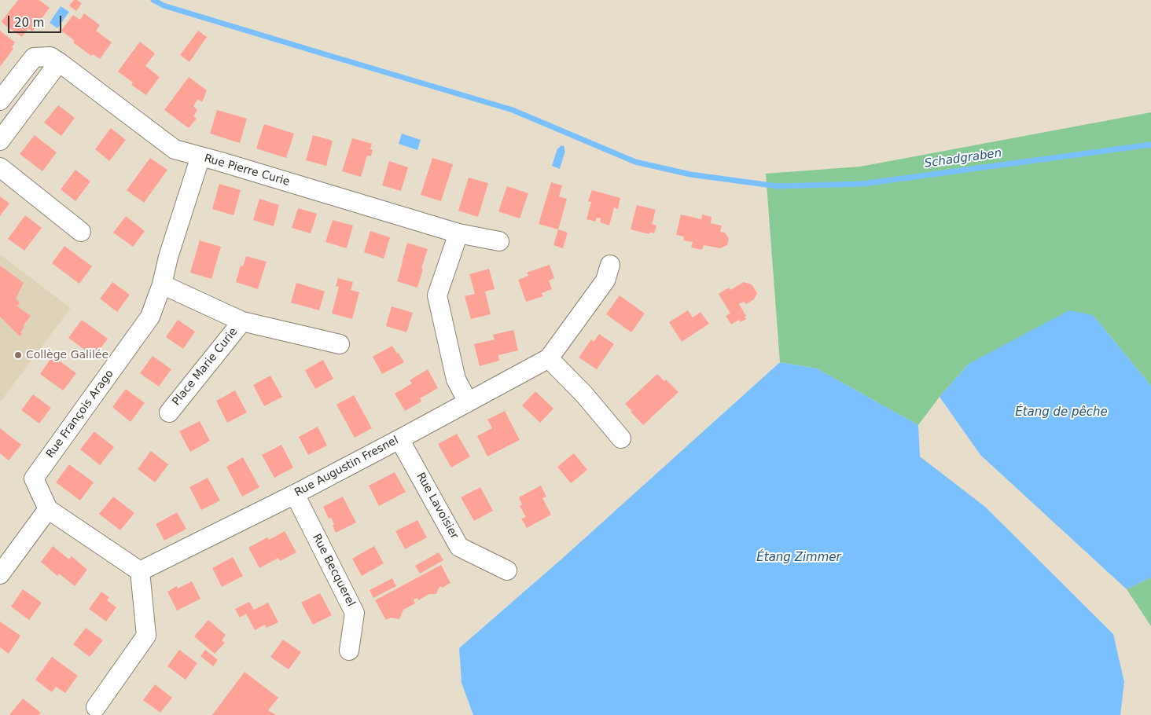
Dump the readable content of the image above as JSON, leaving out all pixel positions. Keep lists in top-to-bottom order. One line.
{"streets":{"street":["Rue Pierre Curie","Place Marie Curie","Rue François Arago","Rue Augustin Fresnel","Rue Lavoisier","Rue Becquerel"]},"crossings":[["Rue Pierre Curie","Rue François Arago"],["Place Marie Curie","Rue François Arago"],["Rue Augustin Fresnel","Rue Lavoisier"],["Rue Augustin Fresnel","Rue Becquerel"]],"water":["Schadgraben","Étang de pêche","Étang Zimmer"],"places":["Collège Galilée"],"scale_bar":"20 m"}
